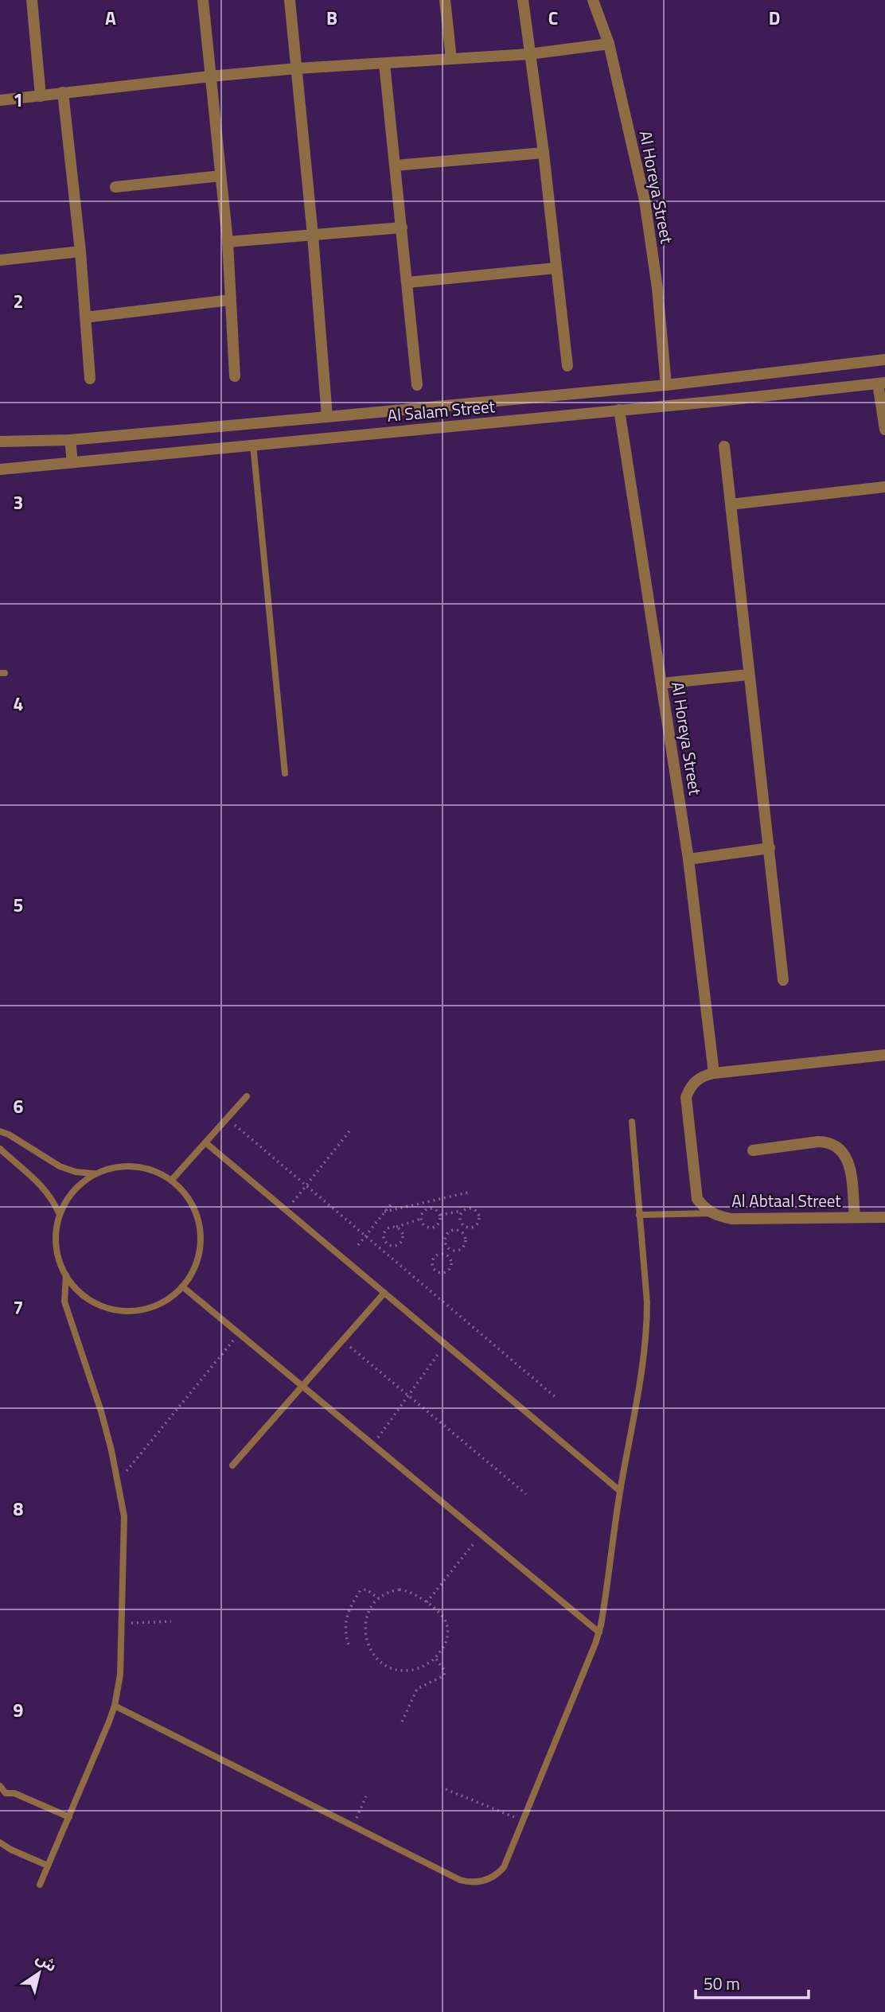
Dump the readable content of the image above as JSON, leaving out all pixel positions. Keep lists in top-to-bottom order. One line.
{"streets":{"street":["Al Horeya Street","Al Salam Street","Al Abtaal Street"]},"crossings":[["Al Horeya Street","Al Salam Street"],["Al Horeya Street","Al Abtaal Street"]],"scale_bar":"50 m","north":"top right","grid":{"columns":["A","B","C","D"],"rows":["1","2","3","4","5","6","7","8","9"]}}
